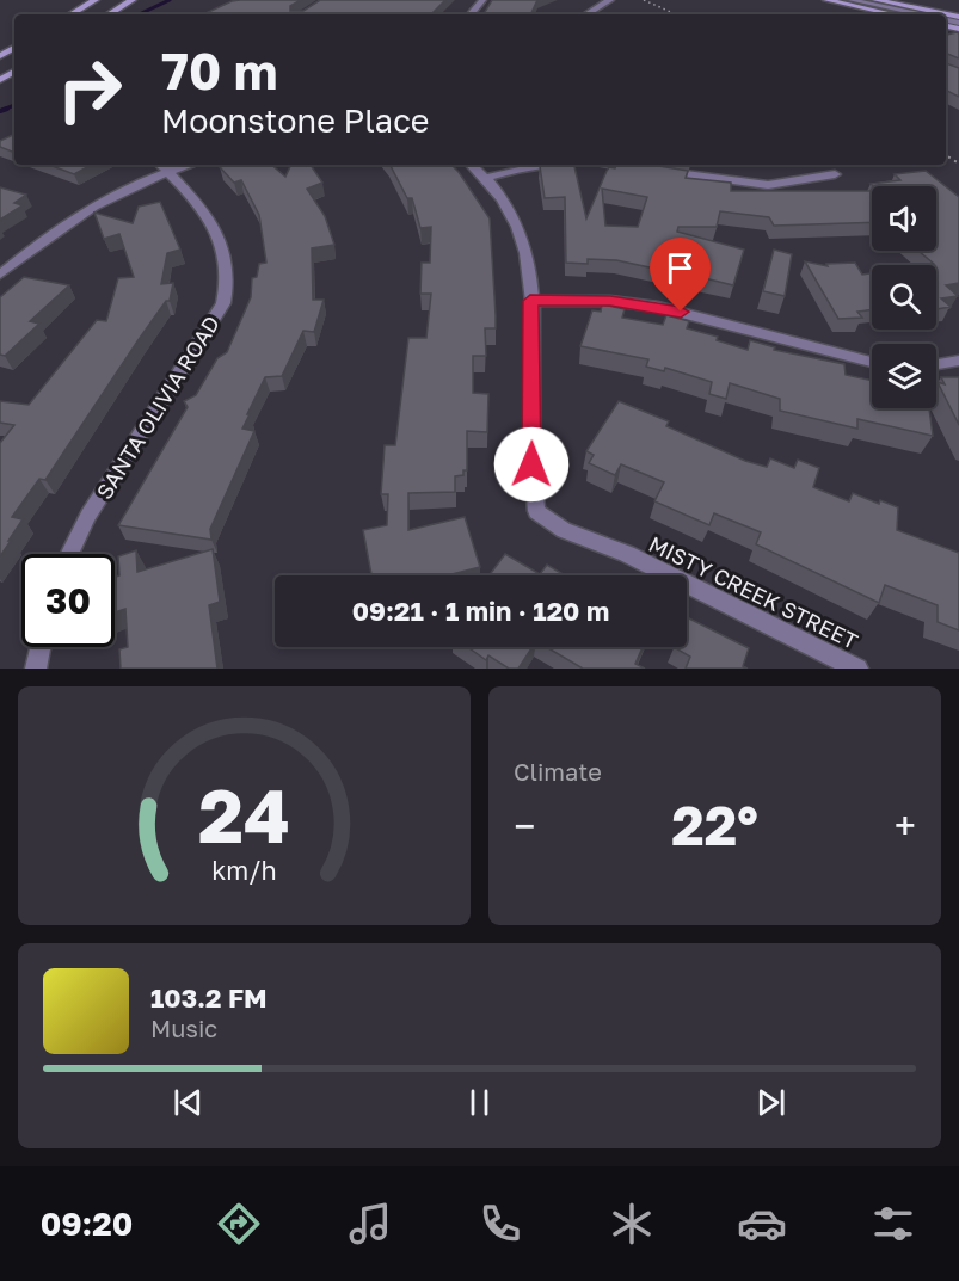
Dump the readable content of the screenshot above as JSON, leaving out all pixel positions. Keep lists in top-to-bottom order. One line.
{"streets":{"street":["SANTA OLIVIA ROAD","MISTY CREEK STREET"]},"page":{"turn":["70 m","Moonstone Place"],"limit":"30","trip":"09:21 · 1 min · 120 m","tile":"Climate","heat":["−","22°","+"],"song":["103.2 FM","Music"],"tabs":"09:20","gauge":["24","km/h"]}}
